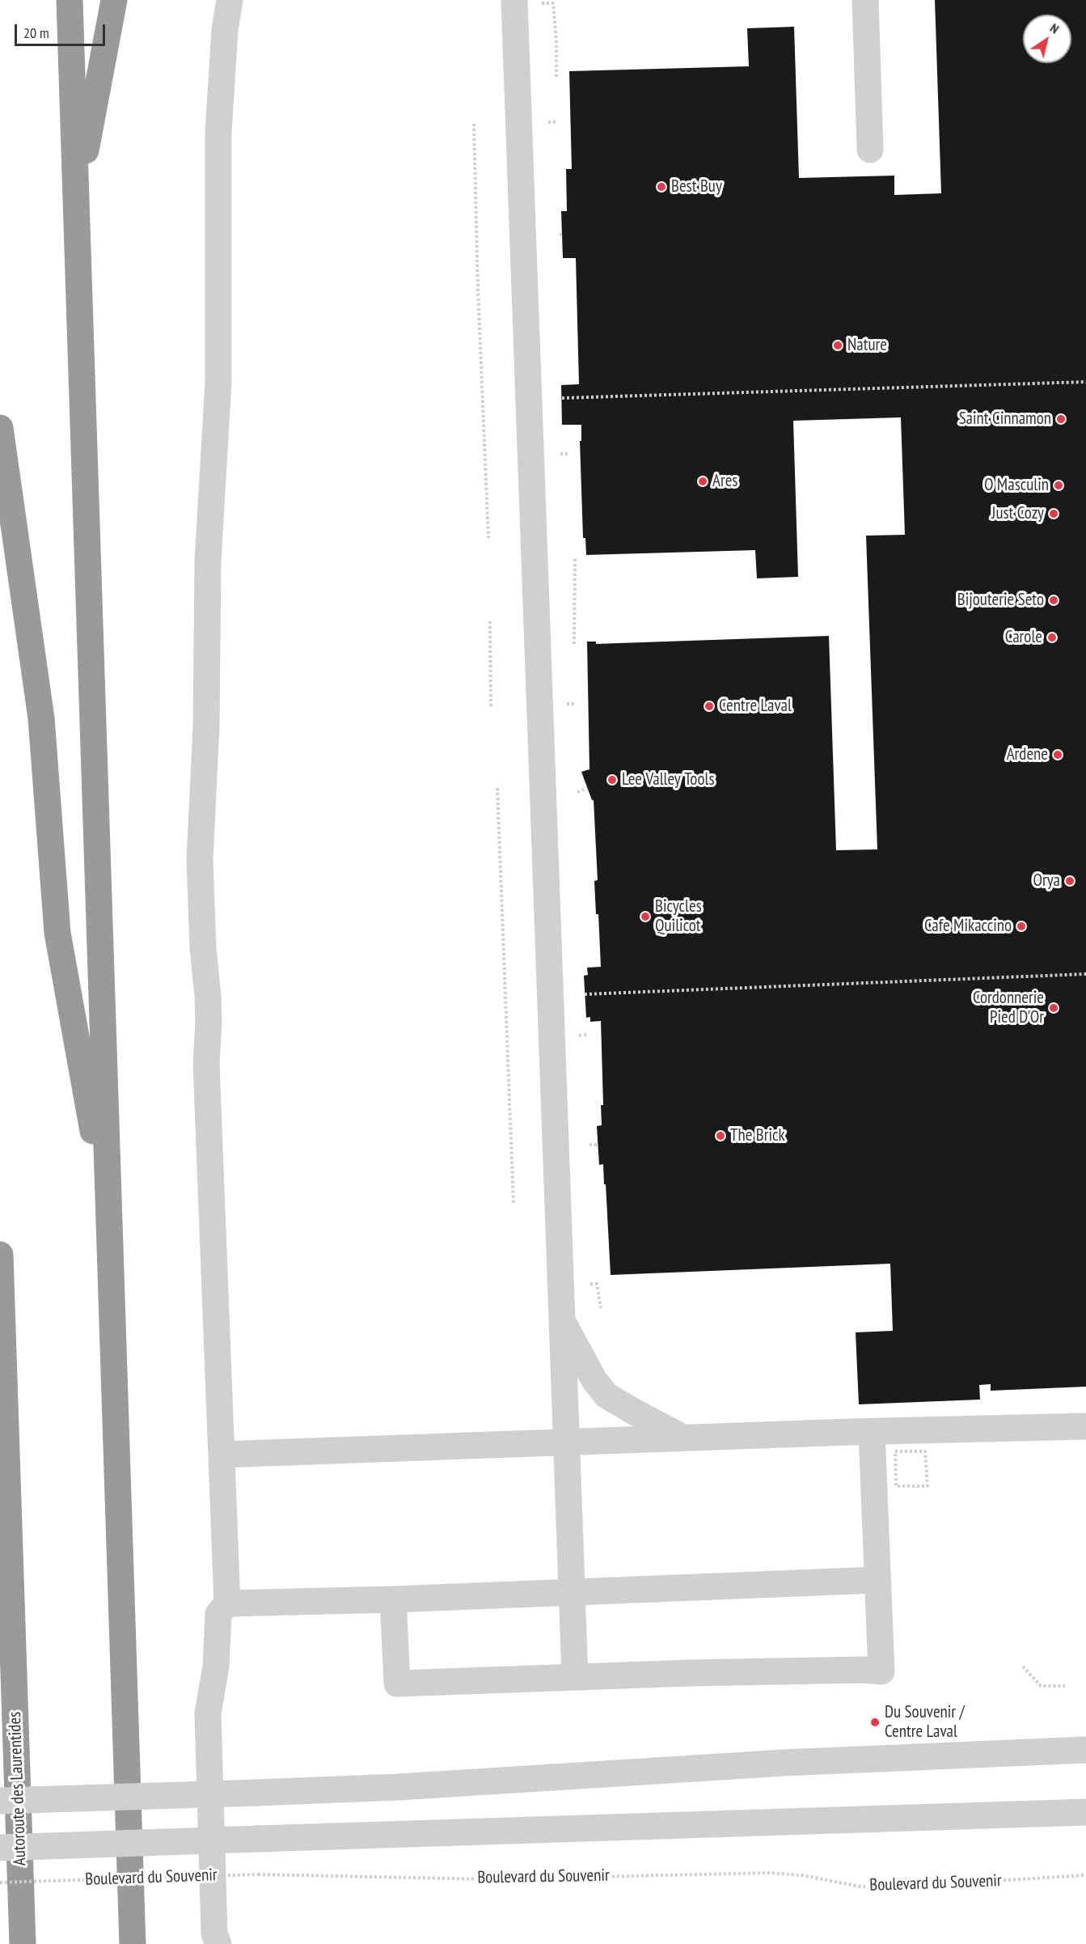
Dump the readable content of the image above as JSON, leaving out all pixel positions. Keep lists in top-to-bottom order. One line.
{"streets":{"highway":["Autoroute des Laurentides"],"street":["Boulevard du Souvenir"]},"places":["Best Buy","Nature","Saint Cinnamon","Ares","O Masculin","Just Cozy","Bijouterie Seto","Carole","Centre Laval","Ardene","Lee Valley Tools","Orya","Bicycles Quilicot","Cafe Mikaccino","Cordonnerie Pied D'Or","The Brick","Du Souvenir / Centre Laval"],"scale_bar":"20 m","north":"top right"}
